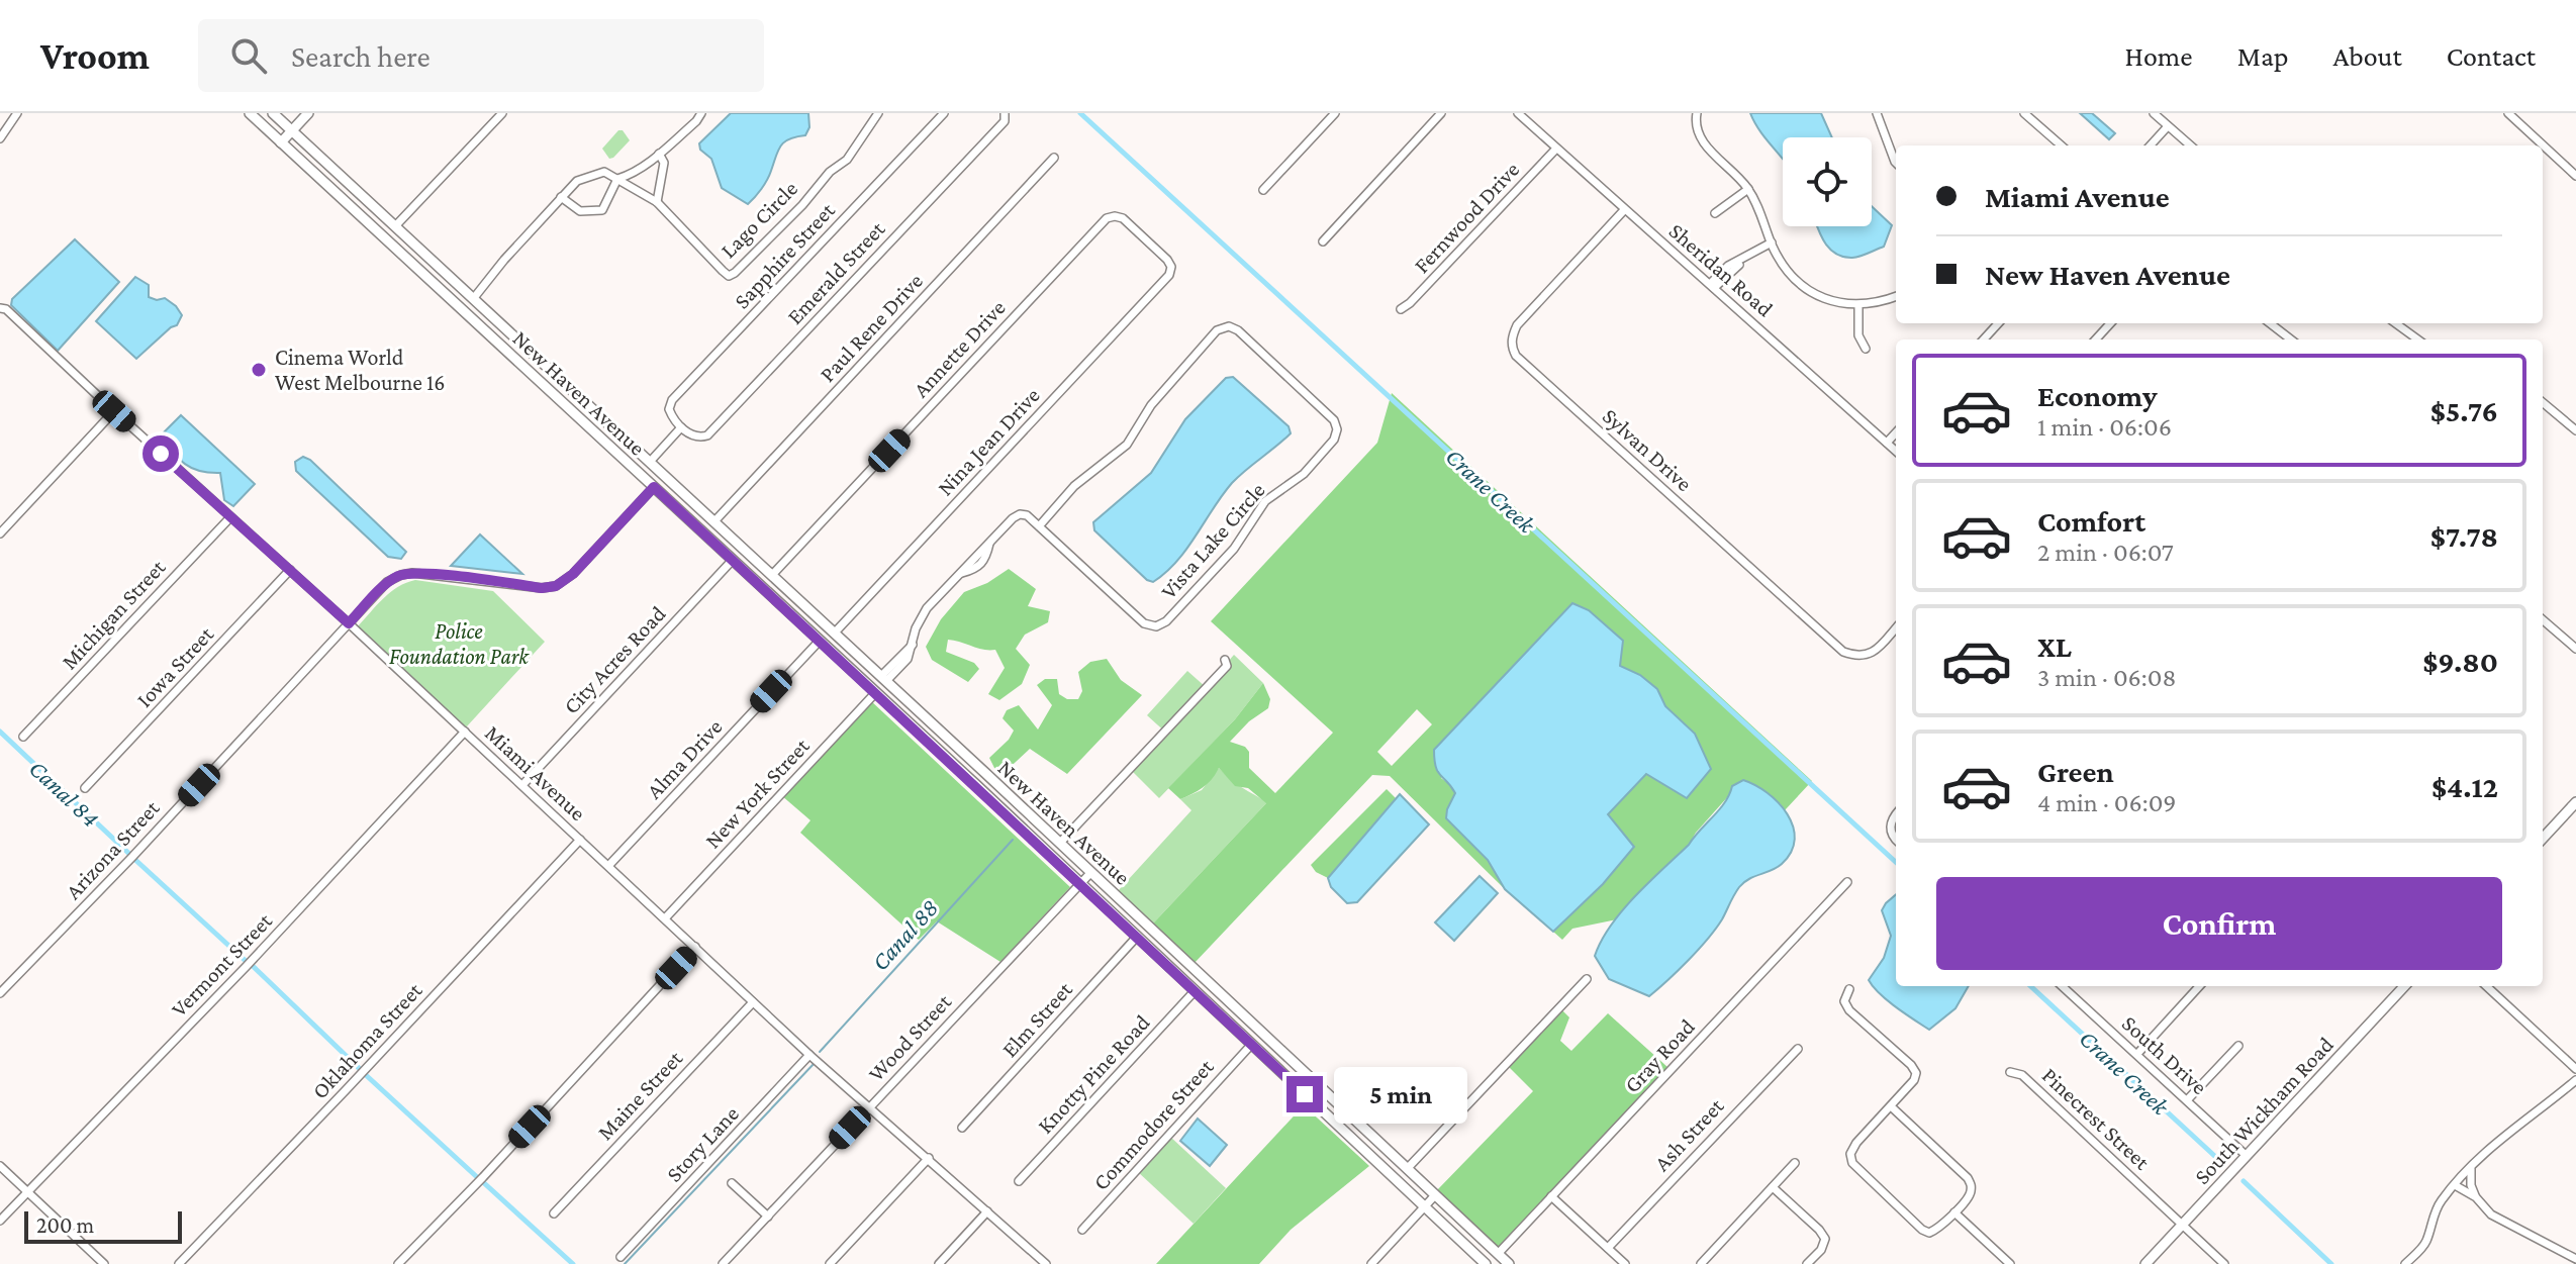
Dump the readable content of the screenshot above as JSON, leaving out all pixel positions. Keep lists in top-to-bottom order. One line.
{"streets":{"main road":["New Haven Avenue","South Wickham Road"],"street":["Fernwood Drive","Lago Circle","Sapphire Street","Sheridan Road","Emerald Street","Paul Rene Drive","Annette Drive","Nina Jean Drive","Sylvan Drive","Vista Lake Circle","Michigan Street","City Acres Road","Iowa Street","Alma Drive","Miami Avenue","New York Street","Arizona Street","Vermont Street","Elm Street","Wood Street","Oklahoma Street","South Drive","Gray Road","Knotty Pine Road","Maine Street","Pinecrest Street","Commodore Street","Ash Street","Story Lane"]},"crossings":[["Fernwood Drive","Sheridan Road"],["Sapphire Street","Emerald Street"],["Sheridan Road","Sylvan Drive"],["Paul Rene Drive","New Haven Avenue"],["Annette Drive","New Haven Avenue"],["Annette Drive","Nina Jean Drive"],["New Haven Avenue","Nina Jean Drive"],["New Haven Avenue","City Acres Road"],["New Haven Avenue","Alma Drive"],["New Haven Avenue","New York Street"],["New Haven Avenue","Arizona Street"],["New Haven Avenue","Elm Street"],["New Haven Avenue","Wood Street"],["New Haven Avenue","Gray Road"],["New Haven Avenue","Knotty Pine Road"],["New Haven Avenue","Commodore Street"],["Michigan Street","Miami Avenue"],["City Acres Road","Miami Avenue"],["Iowa Street","Miami Avenue"],["Alma Drive","Miami Avenue"],["Miami Avenue","New York Street"],["Miami Avenue","Arizona Street"],["Miami Avenue","Vermont Street"],["Miami Avenue","Wood Street"],["Miami Avenue","Oklahoma Street"],["Miami Avenue","Maine Street"],["Miami Avenue","Story Lane"],["South Drive","South Wickham Road"],["South Wickham Road","Pinecrest Street"]],"water":["Crane Creek","Canal 84","Canal 88"],"parks":["Police Foundation Park"],"places":["Cinema World West Melbourne 16"],"scale_bar":"200 m","page":{"header":"Vroom","search":"Search here","nav":["Home","Map","About","Contact"],"banner":["Miami Avenue","New Haven Avenue"],"list":[{"name":"Economy","note":"1 min · 06:06","value":"$5.76"},{"name":"Comfort","note":"2 min · 06:07","value":"$7.78"},{"name":"XL","note":"3 min · 06:08","value":"$9.80"},{"name":"Green","note":"4 min · 06:09","value":"$4.12"}],"buttons":"Confirm","bubble":"5 min","scale":"200 m"}}
